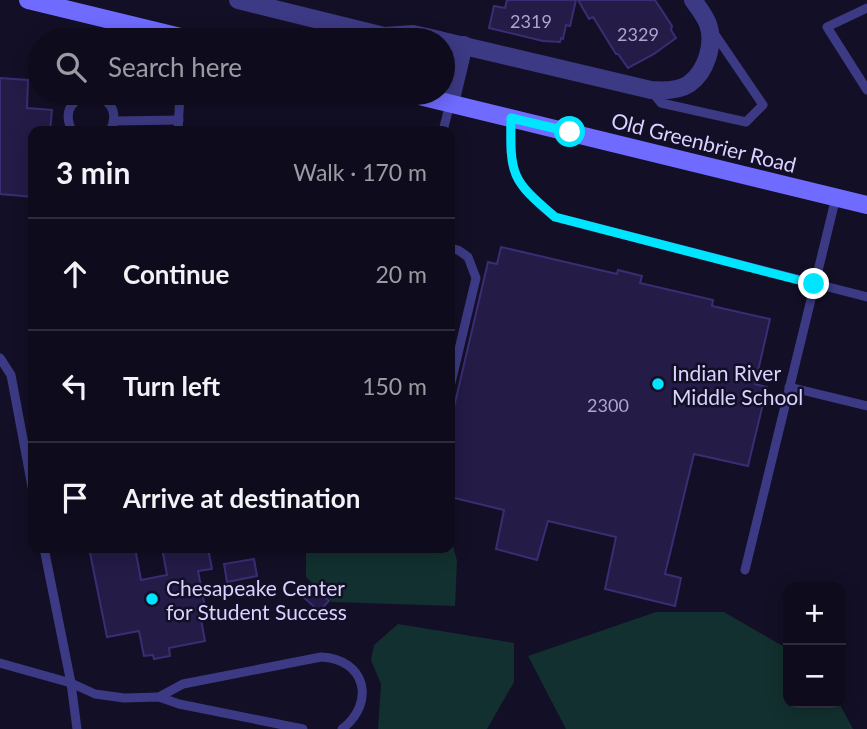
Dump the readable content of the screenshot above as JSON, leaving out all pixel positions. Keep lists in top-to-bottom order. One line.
{"streets":{"street":["Old Greenbrier Road"]},"places":["Indian River Middle School","Chesapeake Center for Student Success"],"house_numbers":["2319","2329","2300"],"page":{"search":"Search here","heading":["3 min","Walk · 170 m"],"list":[["Continue","20 m"],["Turn left","150 m"],"Arrive at destination"],"map_buttons":["+","−"]}}
